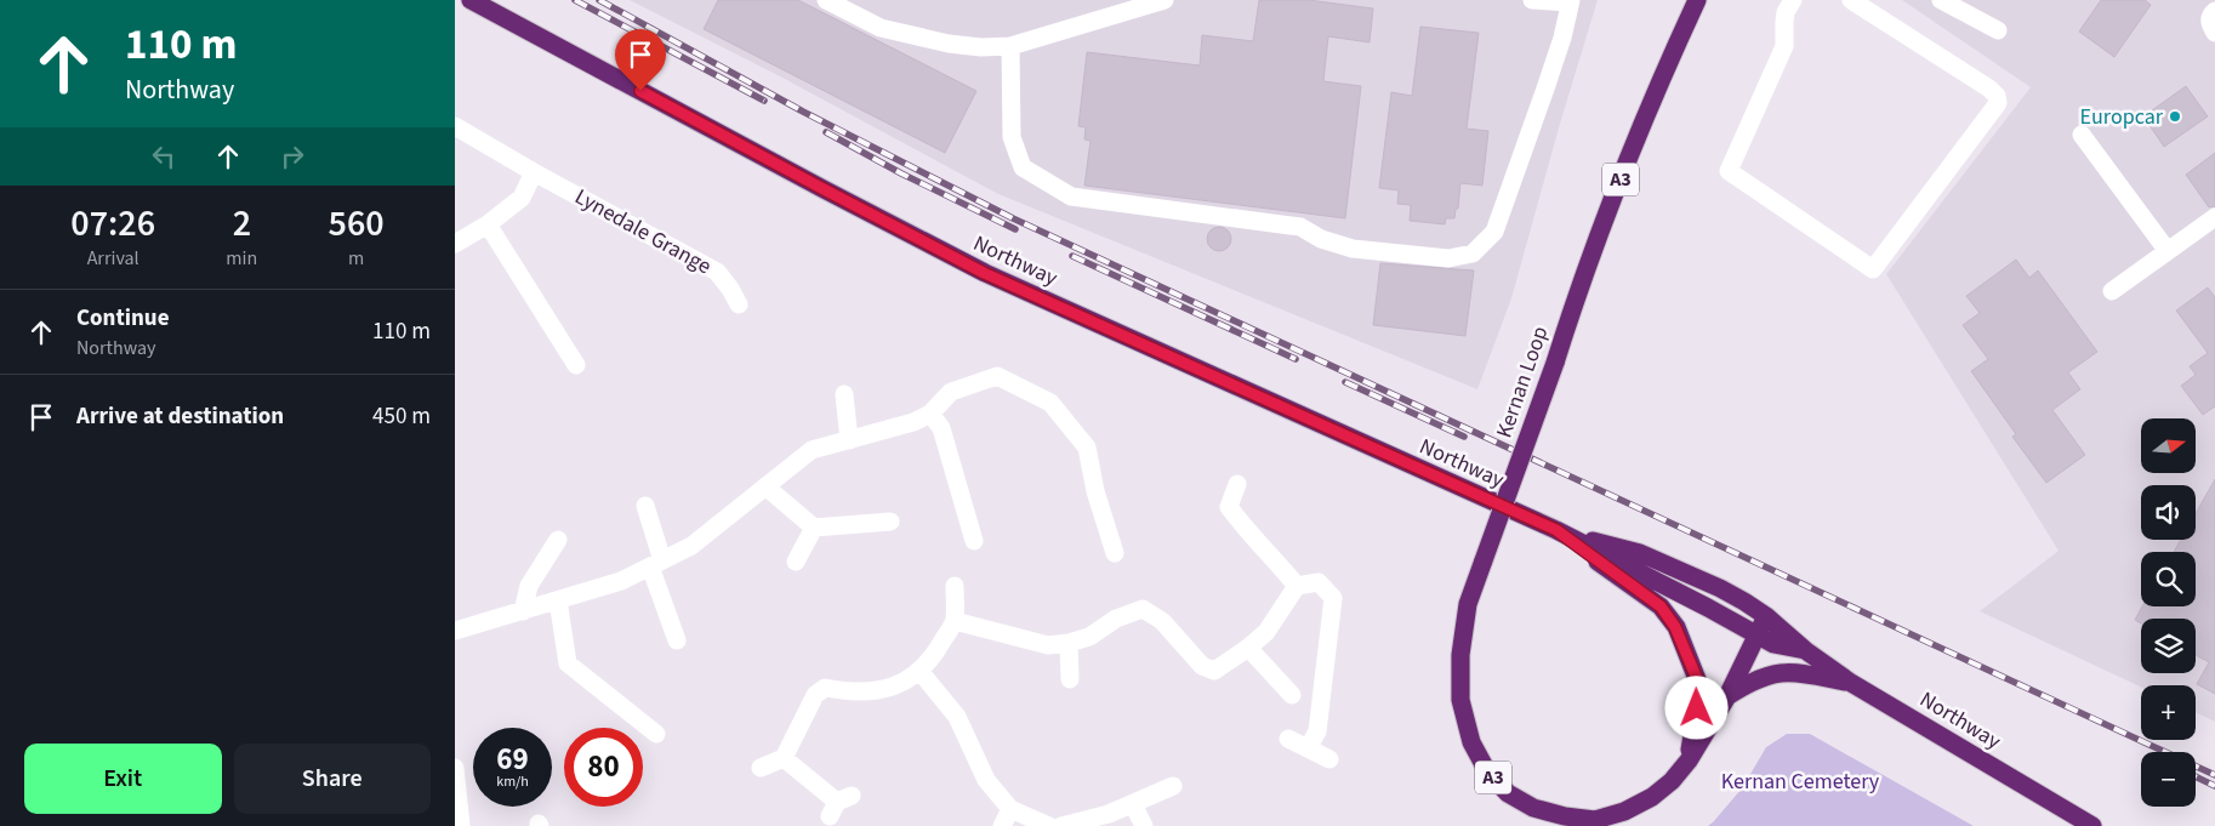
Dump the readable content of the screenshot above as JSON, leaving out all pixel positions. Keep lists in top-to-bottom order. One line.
{"streets":{"highway":["A3","Northway","Kernan Loop"],"street":["Lynedale Grange"]},"crossings":[["A3","Northway"],["A3","Kernan Loop"]],"parks":["Kernan Cemetery"],"places":["Europcar"],"north":"right","page":{"turn":["110 m","Northway"],"eta":["07:26","Arrival","2","min","560","m"],"list":[{"name":"Continue","note":"Northway","value":"110 m"},{"name":"Arrive at destination","value":"450 m"}],"map_buttons":["+","−"],"speed":"69 km/h","limit":"80","buttons":["Exit","Share"]}}
